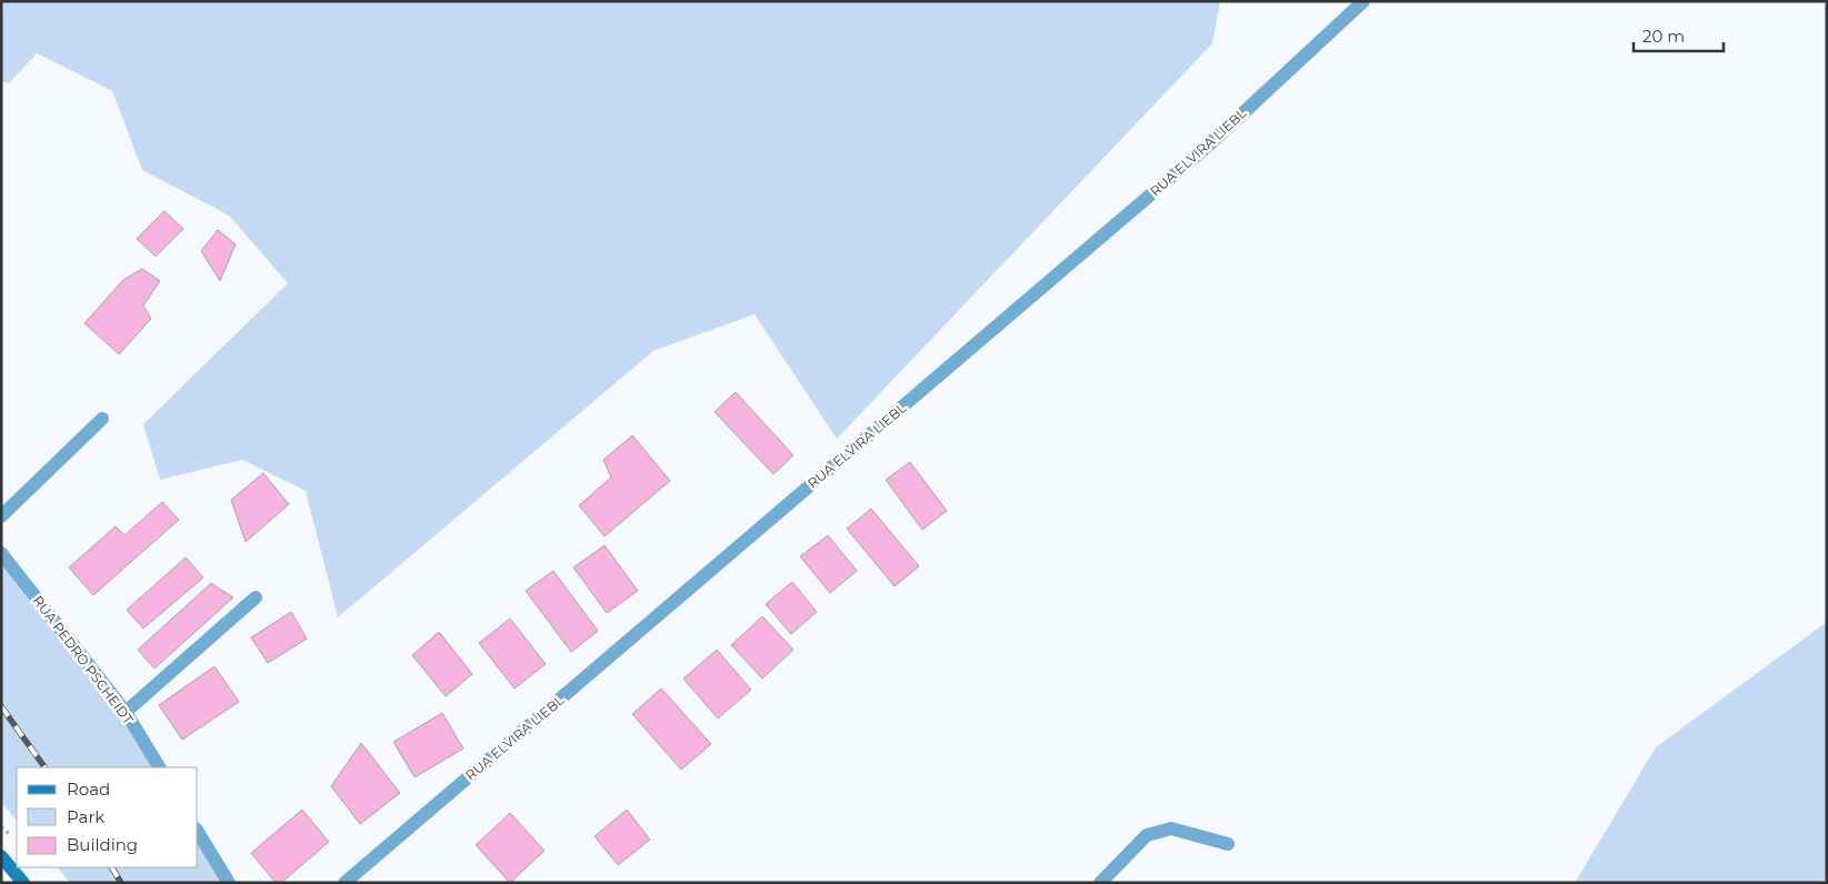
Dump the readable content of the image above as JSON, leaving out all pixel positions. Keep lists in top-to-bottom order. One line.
{"streets":{"street":["RUA ELVIRA LIEBL","RUA PEDRO PSCHEIDT"]},"legend":["Road","Park","Building"],"scale_bar":"20 m"}
